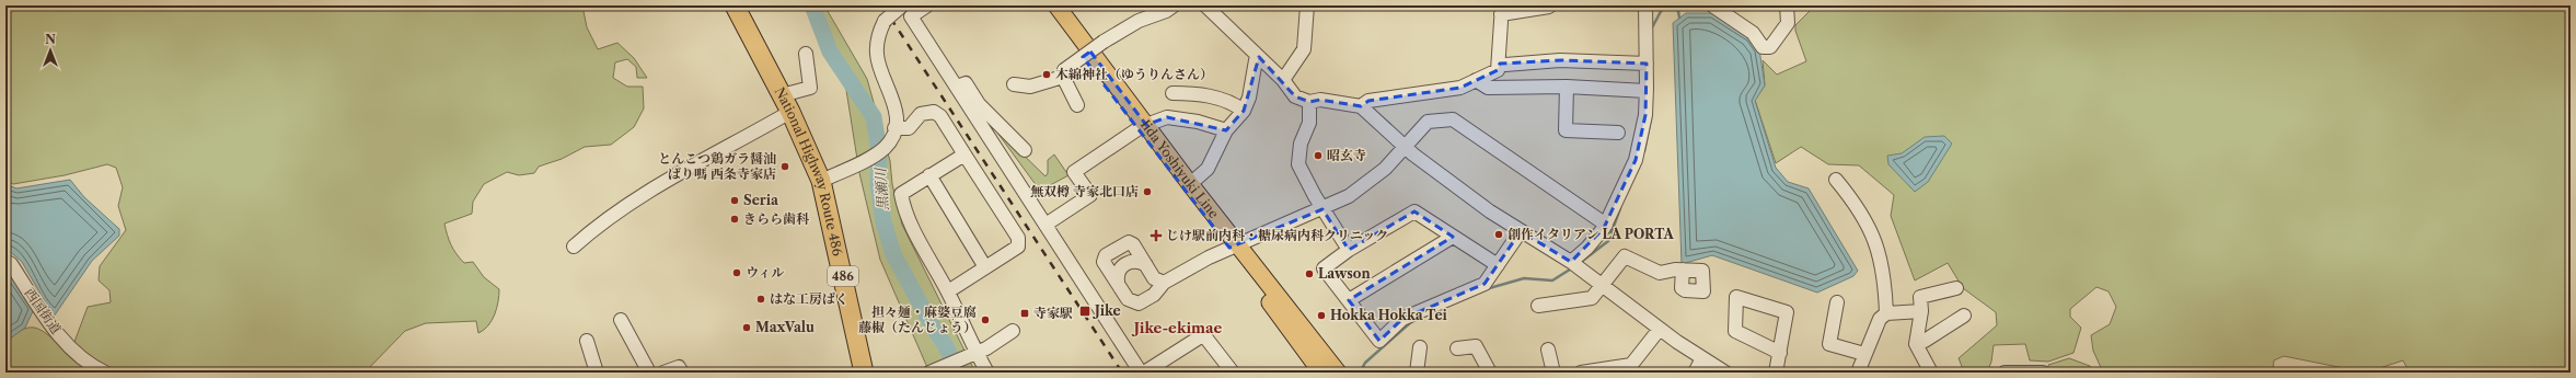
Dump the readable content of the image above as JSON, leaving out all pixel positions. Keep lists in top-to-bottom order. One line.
{"streets":{"highway":["National Highway Route 486","486"],"main road":["Iida Yoshiyuki Line"],"street":["西国街道"]},"districts":["Jike-ekimae"],"water":["黒瀬川"],"places":{"other":["木綿神社（ゆうりんさん）","昭玄寺","とんこつ鶏ガラ醤油 ばり嗎 西条寺家店","無双樽 寺家北口店","Seria","きらら歯科","創作イタリアン LA PORTA","ウィル","Lawson","はな工房ばく","Hokka Hokka Tei","担々麺・麻婆豆腐 藤椒（たんじょう）","MaxValu"],"health":["じけ駅前内科・糖尿病内科クリニック"],"transit":["Jike","寺家駅"]},"north":"top"}
